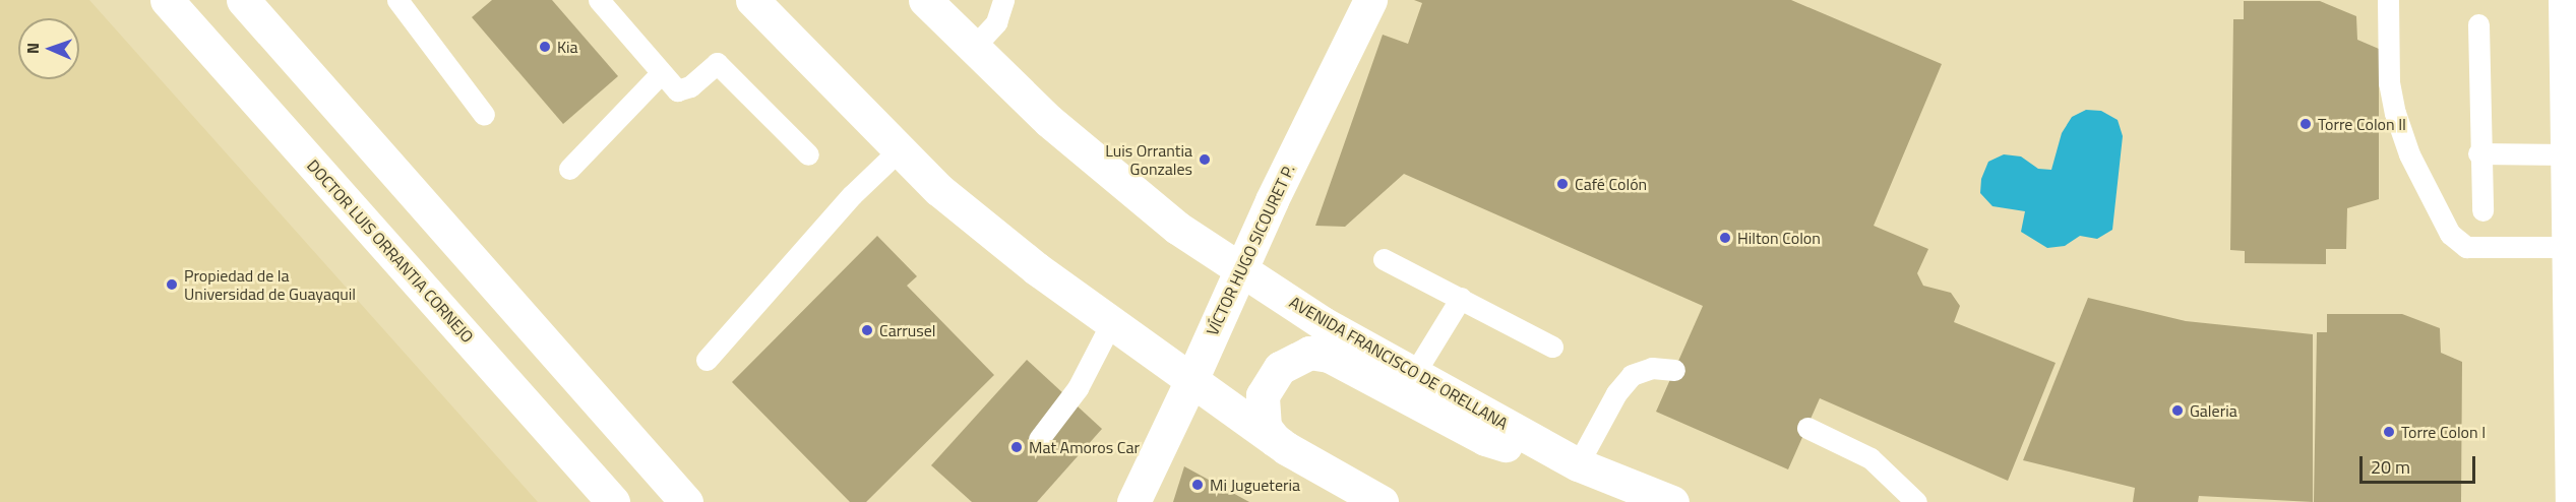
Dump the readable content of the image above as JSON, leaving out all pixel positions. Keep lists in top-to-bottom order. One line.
{"streets":{"street":["VÍCTOR HUGO SICOURET P.","DOCTOR LUIS ORRANTIA CORNEJO","AVENIDA FRANCISCO DE ORELLANA"]},"crossings":[["VÍCTOR HUGO SICOURET P.","AVENIDA FRANCISCO DE ORELLANA"]],"places":["Kia","Torre Colon II","Luis Orrantia Gonzales","Café Colón","Hilton Colon","Propiedad de la Universidad de Guayaquil","Carrusel","Galeria","Torre Colon I","Mat Amoros Car","Mi Jugueteria"],"scale_bar":"20 m","north":"left"}
